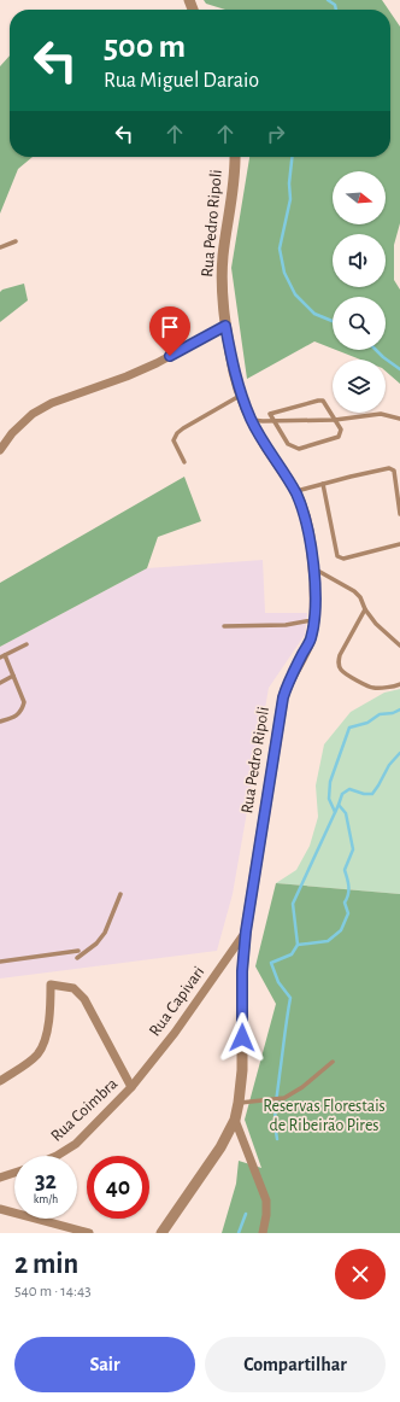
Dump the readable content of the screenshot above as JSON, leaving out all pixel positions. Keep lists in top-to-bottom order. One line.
{"streets":{"street":["Rua Pedro Ripoli","Rua Capivari","Rua Coimbra"]},"crossings":[["Rua Pedro Ripoli","Rua Capivari"],["Rua Capivari","Rua Coimbra"]],"parks":["Reservas Florestais de Ribeirão Pires"],"north":"right","page":{"turn":["500 m","Rua Miguel Daraio"],"speed":"32 km/h","limit":"40","heading":["2 min","540 m · 14:43"],"buttons":["Sair","Compartilhar"]}}
